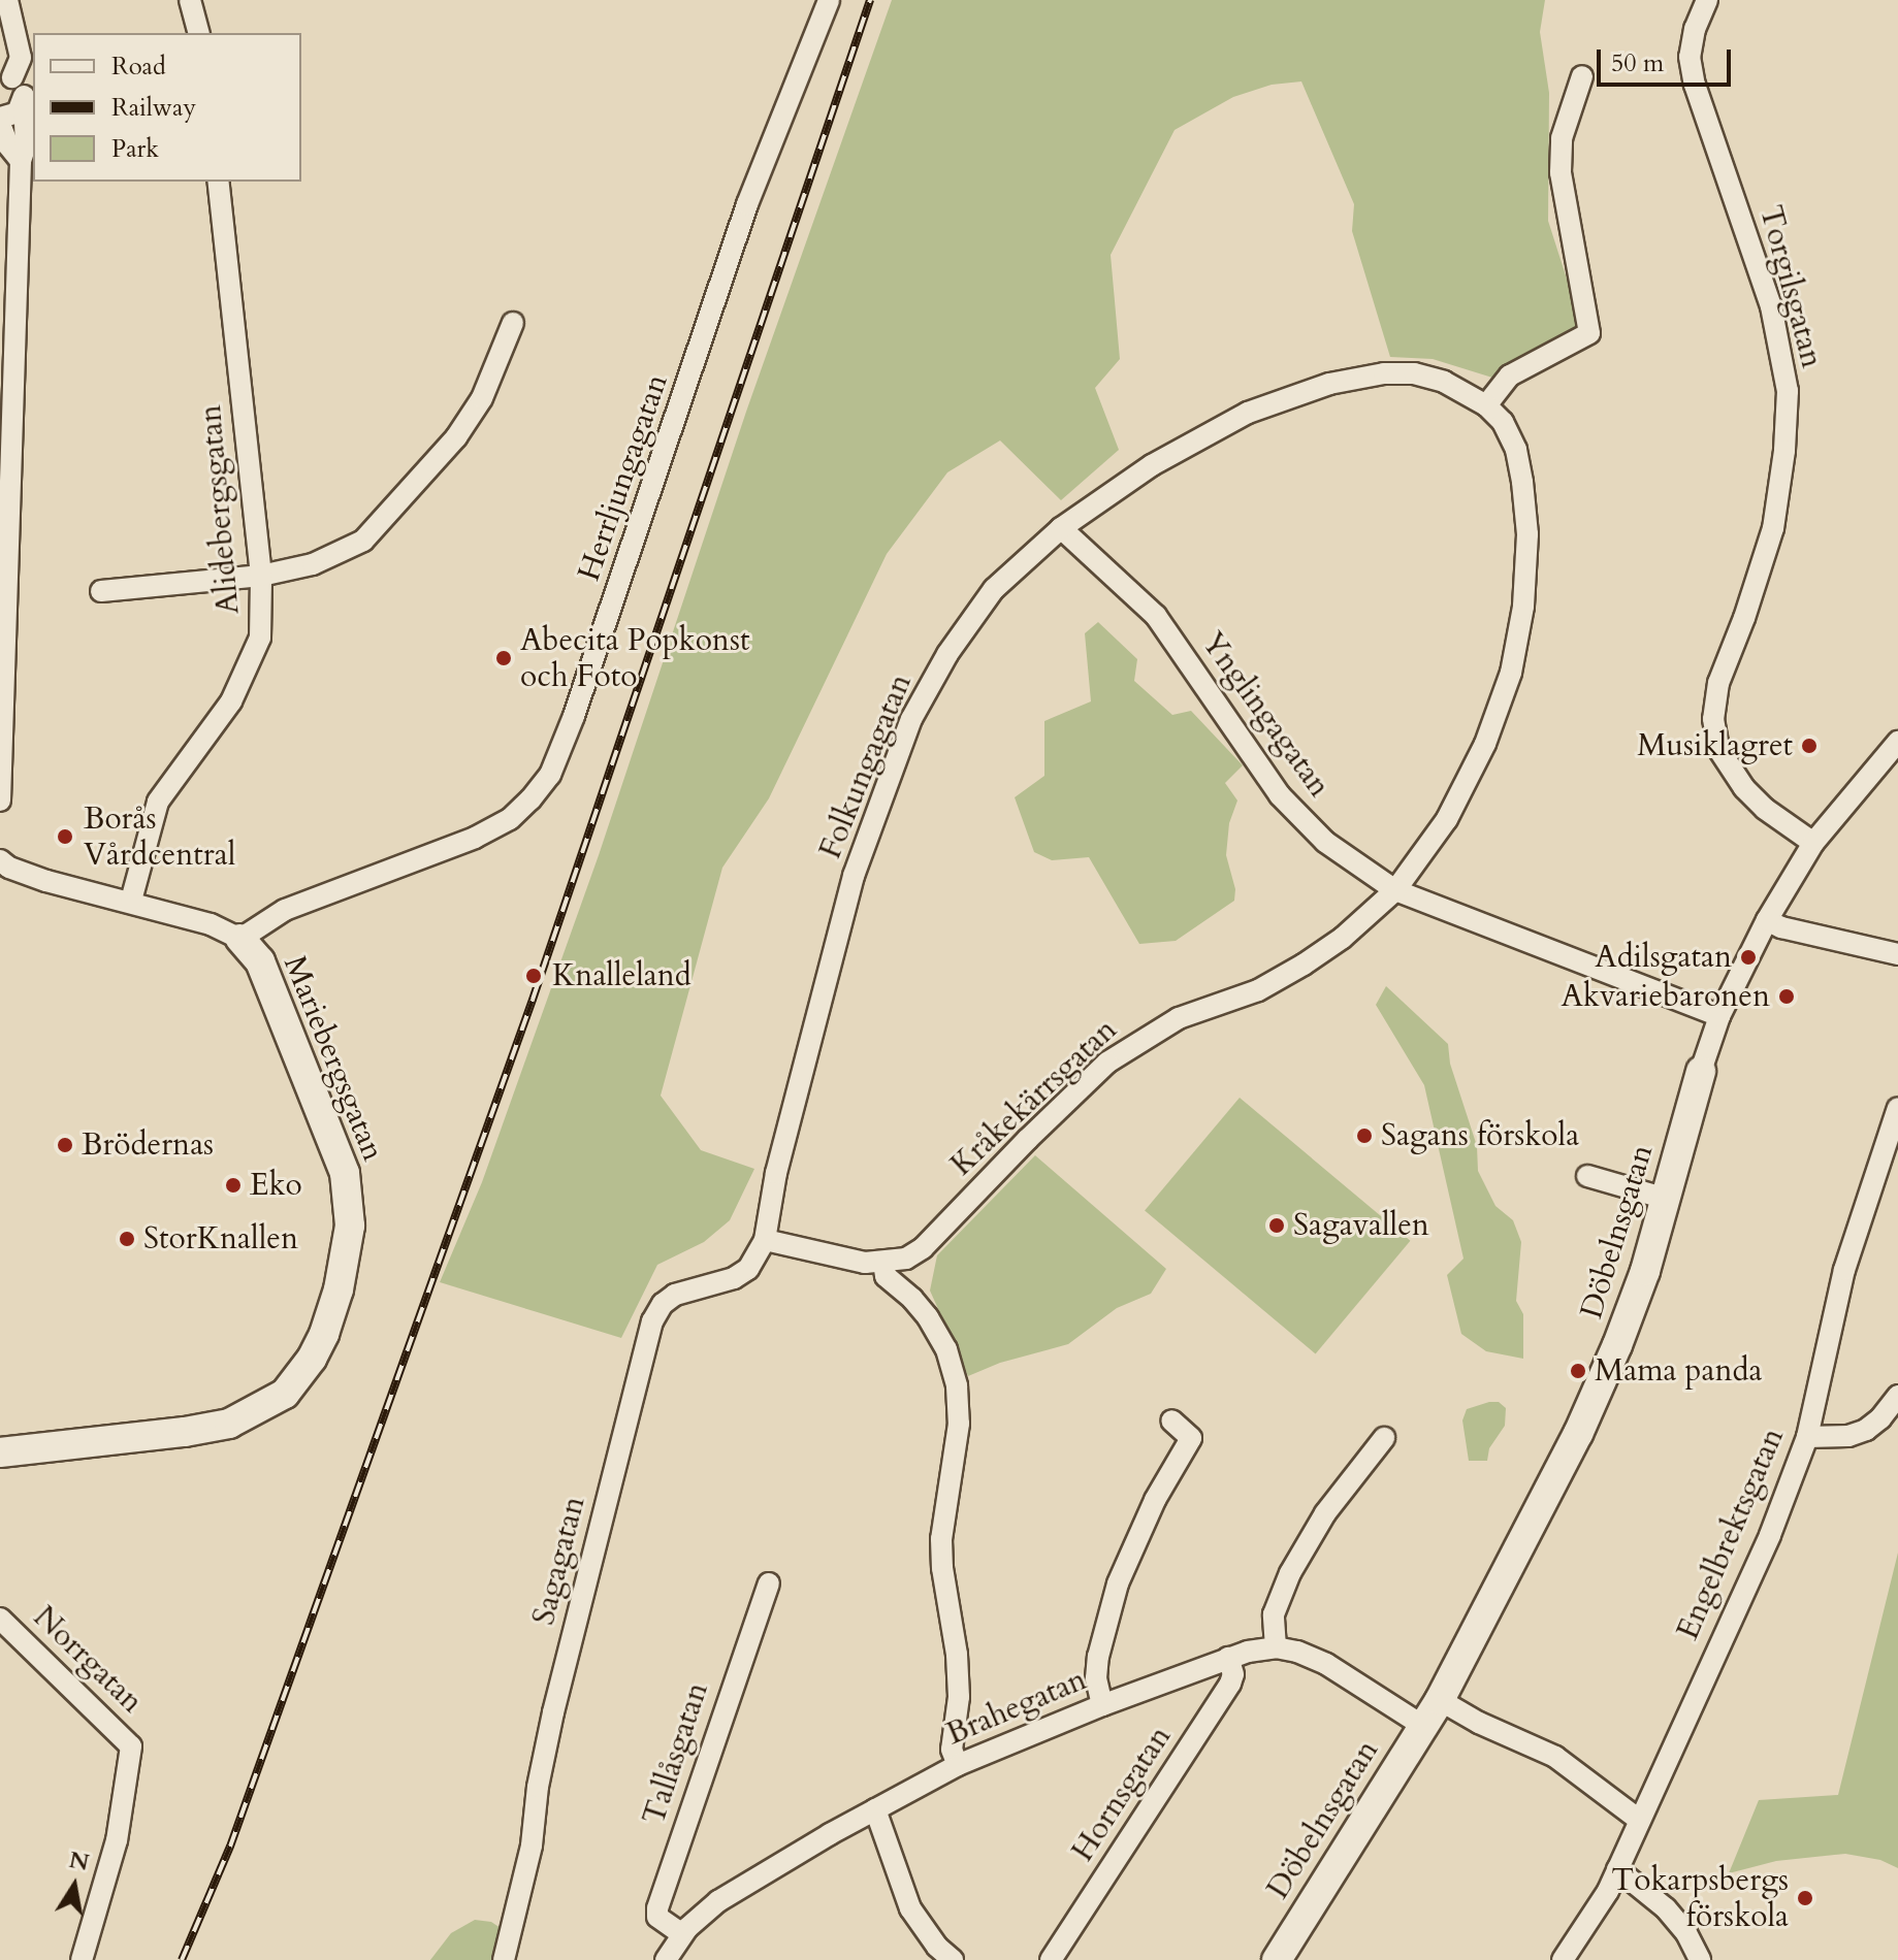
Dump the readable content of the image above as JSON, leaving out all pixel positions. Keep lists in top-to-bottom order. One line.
{"streets":{"street":["Torgilsgatan","Herrljungagatan","Alidebergsgatan","Ynglingagatan","Folkungagatan","Mariebergsgatan","Kråkekärrsgatan","Döbelnsgatan","Engelbrektsgatan","Sagagatan","Norrgatan","Brahegatan","Tallåsgatan","Hornsgatan"]},"crossings":[["Torgilsgatan","Döbelnsgatan"],["Herrljungagatan","Mariebergsgatan"],["Ynglingagatan","Folkungagatan"],["Ynglingagatan","Kråkekärrsgatan"],["Ynglingagatan","Döbelnsgatan"],["Folkungagatan","Kråkekärrsgatan"],["Folkungagatan","Sagagatan"],["Kråkekärrsgatan","Sagagatan"],["Döbelnsgatan","Brahegatan"],["Brahegatan","Tallåsgatan"],["Brahegatan","Hornsgatan"]],"places":["Abecita Popkonst och Foto","Musiklagret","Borås Vårdcentral","Adilsgatan","Knalleland","Akvariebaronen","Sagans förskola","Brödernas","Eko","Sagavallen","StorKnallen","Mama panda","Tokarpsbergs förskola"],"legend":["Road","Railway","Park"],"scale_bar":"50 m","north":"top"}
